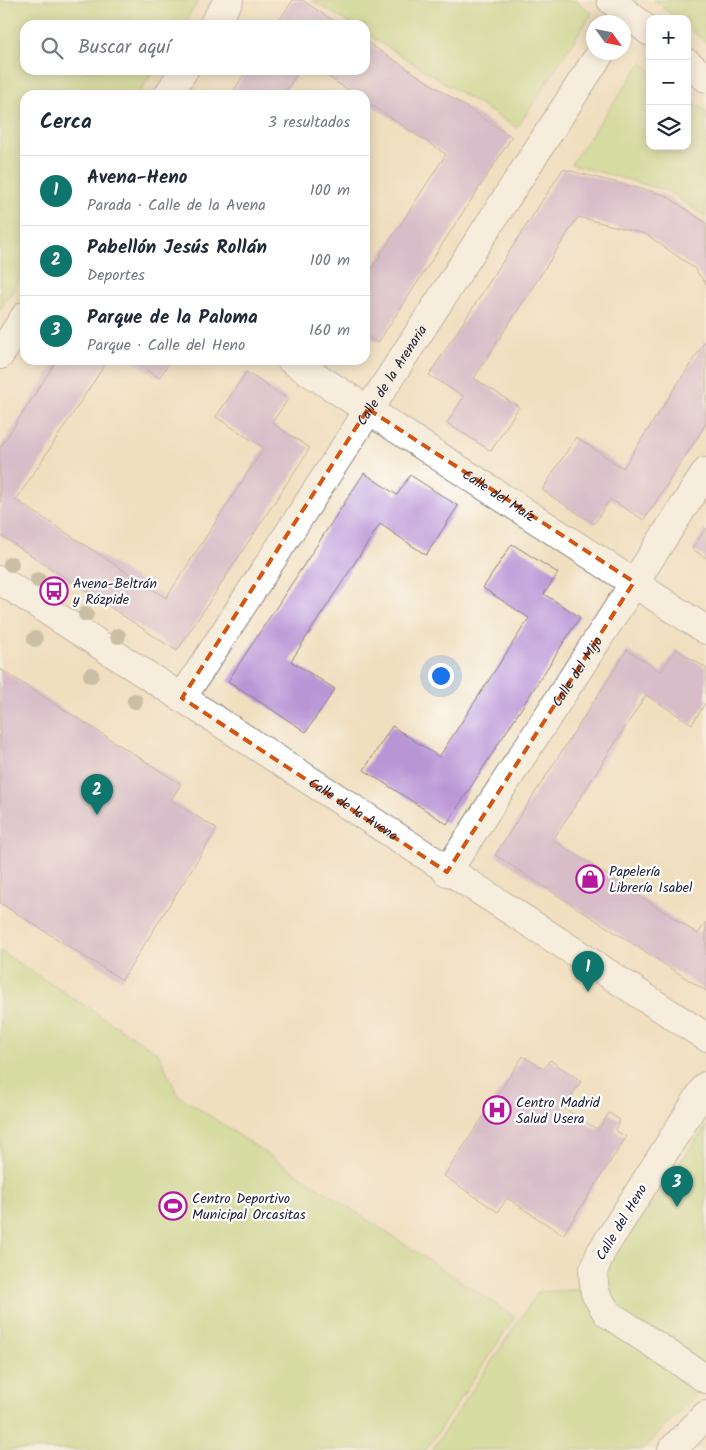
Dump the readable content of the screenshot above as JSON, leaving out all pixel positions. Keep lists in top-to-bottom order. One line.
{"streets":{"street":["Calle de la Arenaria","Calle del Maíz","Calle del Mijo","Calle de la Avena","Calle del Heno"]},"crossings":[["Calle de la Arenaria","Calle del Maíz"],["Calle de la Arenaria","Calle de la Avena"],["Calle del Maíz","Calle del Mijo"],["Calle del Mijo","Calle de la Avena"]],"places":{"bus stop":["Avena-Beltrán y Rózpide"],"shop":["Papelería Librería Isabel"],"hospital":["Centro Madrid Salud Usera"],"sports":["Centro Deportivo Municipal Orcasitas"]},"north":"bottom right","page":{"map_buttons":["+","−"],"search":"Buscar aquí","heading":["Cerca","3 resultados"],"list":[{"mark":"1","name":"Avena-Heno","note":"Parada · Calle de la Avena","value":"100 m"},{"mark":"2","name":"Pabellón Jesús Rollán","note":"Deportes","value":"100 m"},{"mark":"3","name":"Parque de la Paloma","note":"Parque · Calle del Heno","value":"160 m"}],"pins":["2","1","3"]}}
